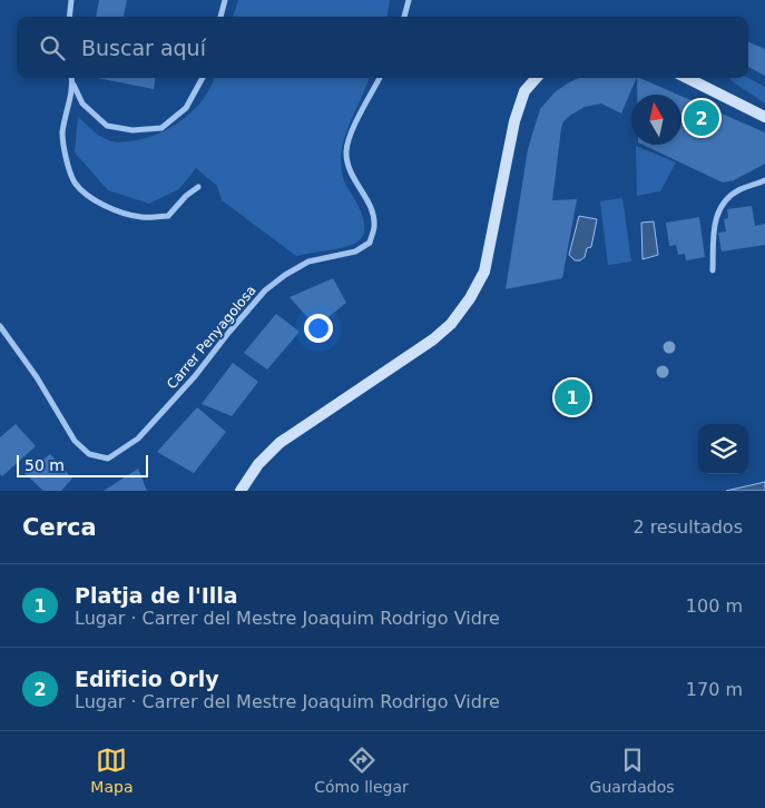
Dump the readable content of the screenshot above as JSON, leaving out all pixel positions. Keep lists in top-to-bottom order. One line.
{"streets":{"street":["Carrer Penyagolosa"]},"scale_bar":"50 m","north":"top","page":{"search":"Buscar aquí","pins":["2","1"],"scale":"50 m","heading":["Cerca","2 resultados"],"list":[{"mark":"1","name":"Platja de l'Illa","note":"Lugar · Carrer del Mestre Joaquim Rodrigo Vidre","value":"100 m"},{"mark":"2","name":"Edificio Orly","note":"Lugar · Carrer del Mestre Joaquim Rodrigo Vidre","value":"170 m"}],"nav":["Mapa","Cómo llegar","Guardados"]}}
